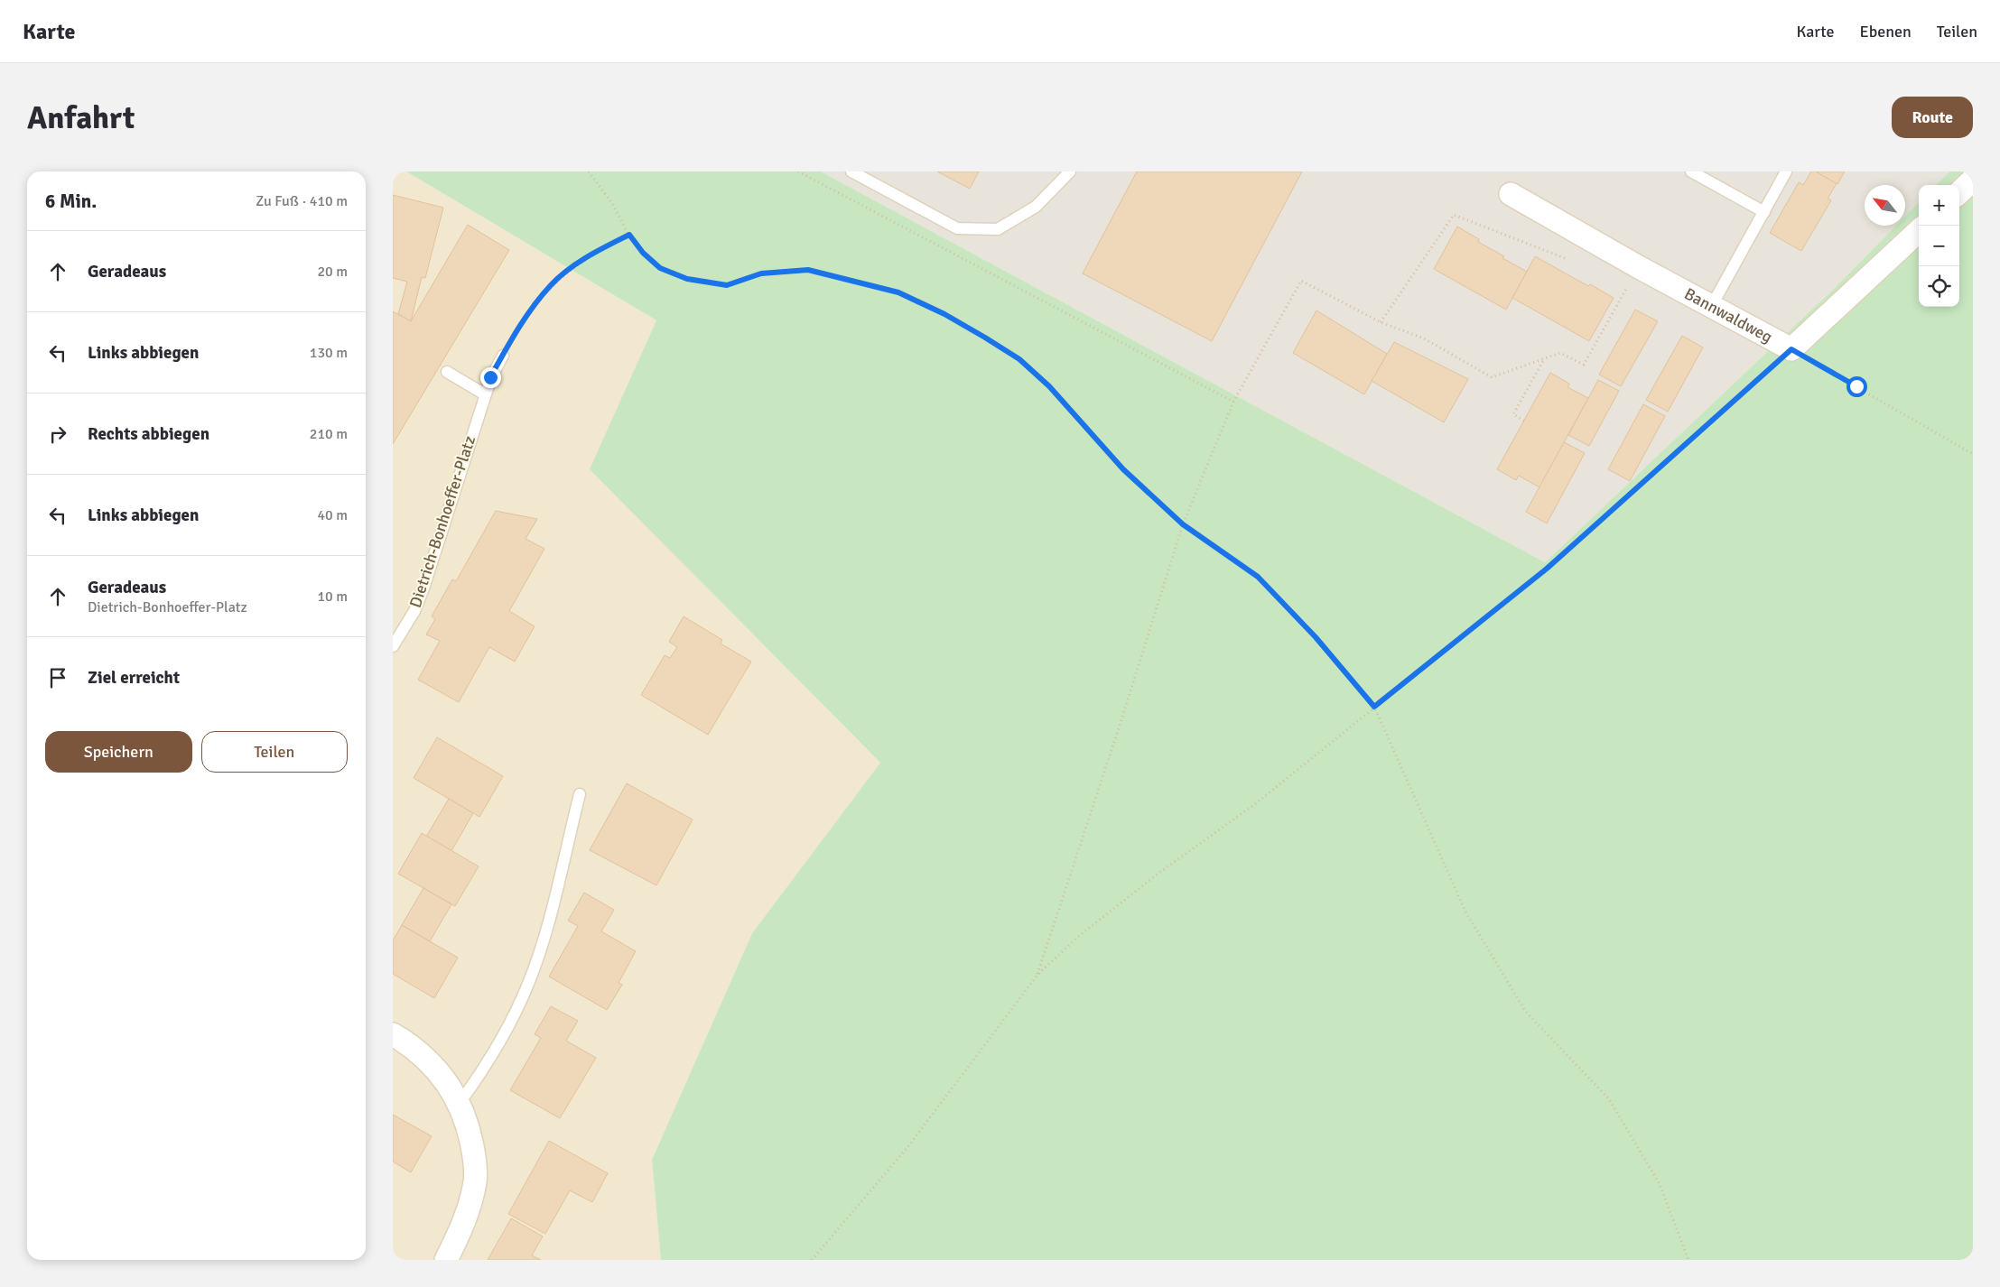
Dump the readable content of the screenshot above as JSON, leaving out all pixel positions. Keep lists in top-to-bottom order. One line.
{"streets":{"street":["Bannwaldweg"],"lane":["Dietrich-Bonhoeffer-Platz"]},"north":"top left","page":{"header":"Karte","nav":["Karte","Ebenen","Teilen"],"buttons":["Route",["Speichern","Teilen"]],"title":"Anfahrt","heading":["6 Min.","Zu Fuß · 410 m"],"map_buttons":["+","−"],"list":[["Geradeaus","20 m"],["Links abbiegen","130 m"],["Rechts abbiegen","210 m"],["Links abbiegen","40 m"],["Geradeaus","Dietrich-Bonhoeffer-Platz","10 m"],"Ziel erreicht"]}}
